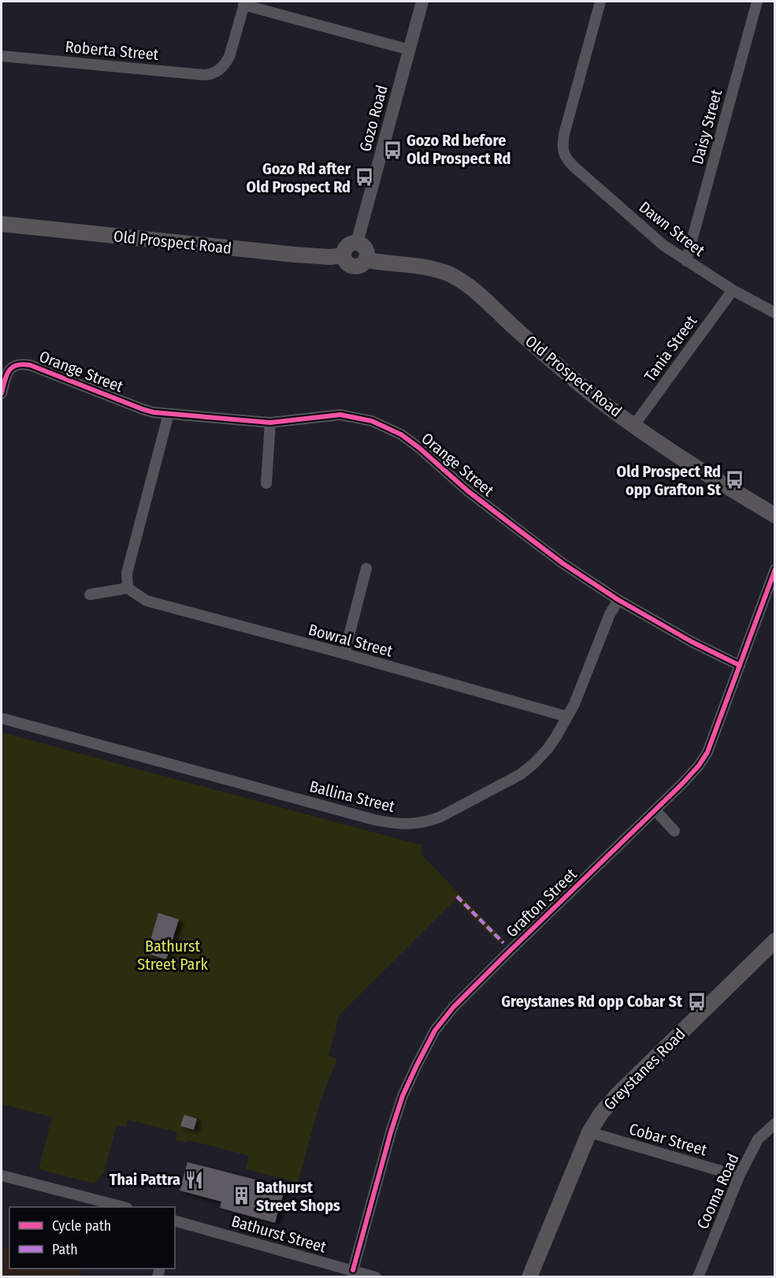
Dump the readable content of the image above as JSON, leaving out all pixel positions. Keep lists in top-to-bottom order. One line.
{"streets":{"main road":["Old Prospect Road","Greystanes Road"],"street":["Roberta Street","Gozo Road","Daisy Street","Dawn Street","Tania Street","Orange Street","Bowral Street","Ballina Street","Grafton Street","Cobar Street","Cooma Road","Bathurst Street"]},"crossings":[["Gozo Road","Old Prospect Road"],["Daisy Street","Dawn Street"],["Dawn Street","Tania Street"],["Old Prospect Road","Tania Street"],["Orange Street","Ballina Street"],["Orange Street","Grafton Street"],["Bowral Street","Ballina Street"],["Grafton Street","Bathurst Street"],["Greystanes Road","Cobar Street"],["Cobar Street","Cooma Road"]],"parks":["Bathurst Street Park"],"places":{"bus stop":["Gozo Rd before Old Prospect Rd","Gozo Rd after Old Prospect Rd","Old Prospect Rd opp Grafton St","Greystanes Rd opp Cobar St"],"restaurant":["Thai Pattra"],"building":["Bathurst Street Shops"]},"legend":["Cycle path","Path"]}
